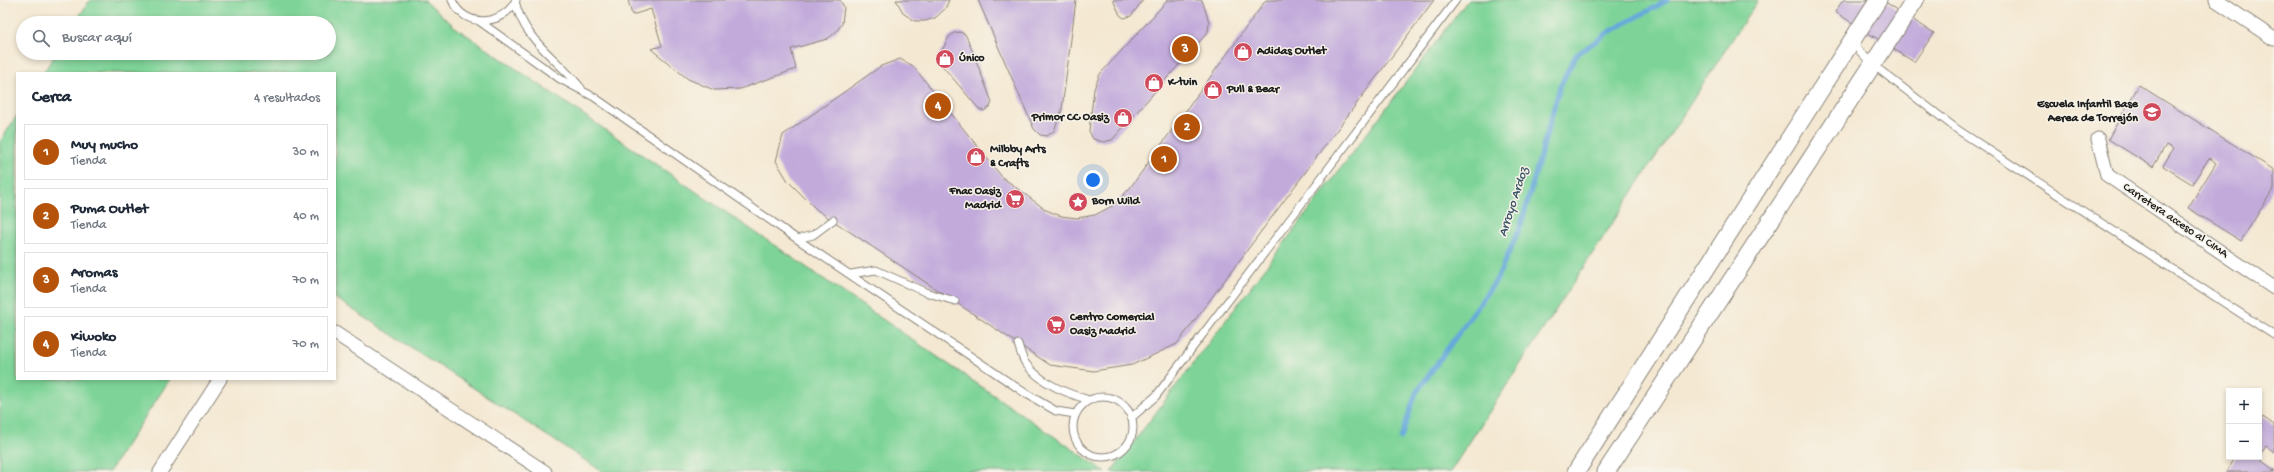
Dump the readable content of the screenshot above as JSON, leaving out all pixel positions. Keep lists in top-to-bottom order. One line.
{"streets":{"street":["Carretera acceso al CIMA"]},"water":["Arroyo Ardoz"],"places":{"shop":["Adidas Outlet","Único","K-tuin","Pull & Bear","Primor CC Oasiz","Milbby Arts & Crafts"],"school or university":["Escuela Infantil Base Aerea de Torrejón"],"supermarket":["Fnac Oasiz Madrid","Centro Comercial Oasiz Madrid"],"place":["Born Wild"]},"page":{"search":"Buscar aquí","pins":["3","4","2","1"],"heading":["Cerca","4 resultados"],"list":[{"mark":"1","name":"Muy mucho","note":"Tienda","value":"30 m"},{"mark":"2","name":"Puma Outlet","note":"Tienda","value":"40 m"},{"mark":"3","name":"Aromas","note":"Tienda","value":"70 m"},{"mark":"4","name":"Kiwoko","note":"Tienda","value":"70 m"}],"map_buttons":["+","−"]}}
